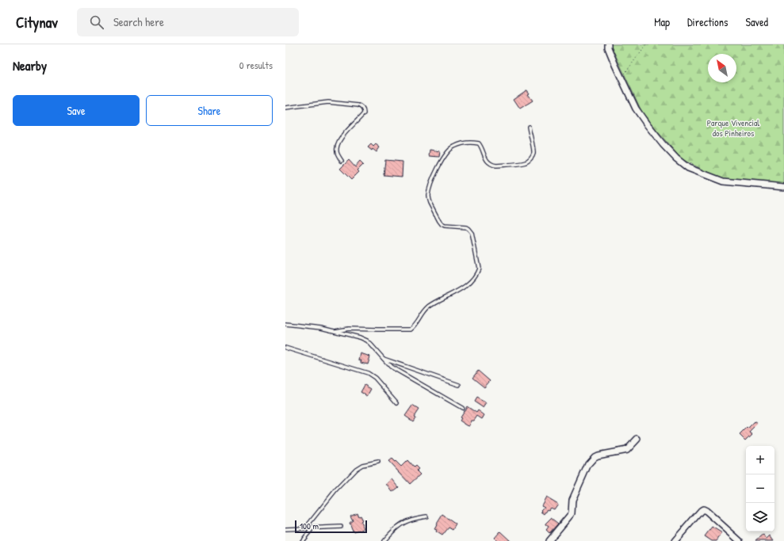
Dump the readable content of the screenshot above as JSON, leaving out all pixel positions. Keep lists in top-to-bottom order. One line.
{"parks":["Parque Vivencial dos Pinheiros"],"scale_bar":"100 m","north":"top left","page":{"header":"Citynav","search":"Search here","nav":["Map","Directions","Saved"],"heading":["Nearby","0 results"],"buttons":["Save","Share"],"map_buttons":["+","−"],"scale":"100 m"}}
